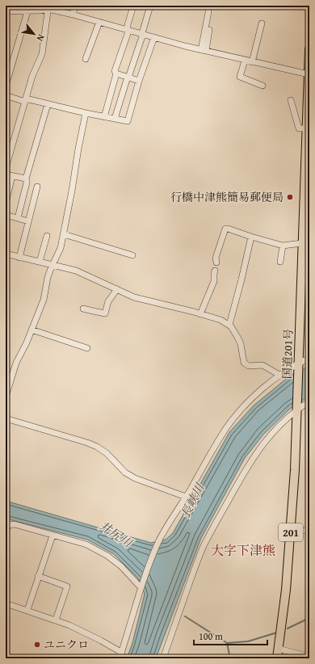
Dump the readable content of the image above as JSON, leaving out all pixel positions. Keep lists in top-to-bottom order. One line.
{"streets":{"highway":["国道201号","201"]},"districts":["大字下津熊"],"water":["長峡川","井尻川"],"places":["行橋中津熊簡易郵便局","ユニクロ"],"scale_bar":"100 m","north":"bottom right"}
